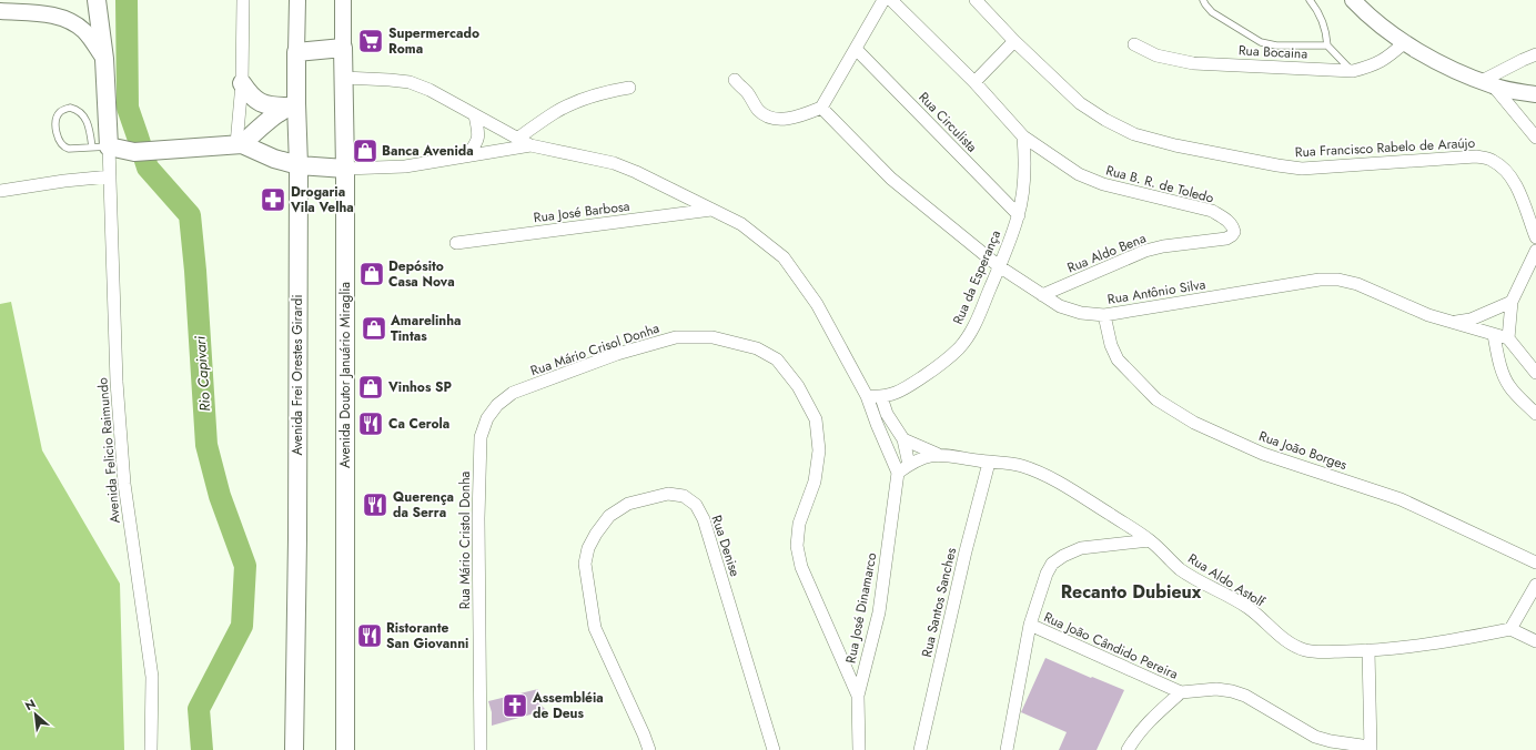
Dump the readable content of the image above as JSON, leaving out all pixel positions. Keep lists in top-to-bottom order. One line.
{"streets":{"main road":["Avenida Frei Orestes Girardi","Avenida Doutor Januário Miraglia"],"street":["Rua Bocaina","Rua Circulista","Rua Francisco Rabelo de Araújo","Rua B. R. de Toledo","Rua José Barbosa","Rua Aldo Bena","Rua da Esperança","Rua Antônio Silva","Rua Mário Crisol Donha","Avenida Felicio Raimundo","Rua João Borges","Rua Mário Cristol Donha","Rua Denise","Rua Aldo Astolf","Rua Santos Sanches","Rua José Dinamarco","Rua João Cândido Pereira"]},"crossings":[["Rua Circulista","Rua da Esperança"],["Rua B. R. de Toledo","Rua Aldo Bena"],["Rua B. R. de Toledo","Rua da Esperança"],["Rua Aldo Bena","Rua Antônio Silva"],["Rua da Esperança","Rua Antônio Silva"],["Rua Antônio Silva","Rua João Borges"],["Rua Mário Crisol Donha","Rua Mário Cristol Donha"],["Rua Mário Crisol Donha","Rua José Dinamarco"],["Rua Aldo Astolf","Rua Santos Sanches"],["Rua Aldo Astolf","Rua José Dinamarco"]],"districts":["Recanto Dubieux"],"water":["Rio Capivari"],"places":{"supermarket":["Supermercado Roma"],"shop":["Banca Avenida","Depósito Casa Nova","Amarelinha Tintas","Vinhos SP"],"pharmacy":["Drogaria Vila Velha"],"restaurant":["Ca Cerola","Querença da Serra","Ristorante San Giovanni"],"church":["Assembléia de Deus"]},"north":"top left"}
